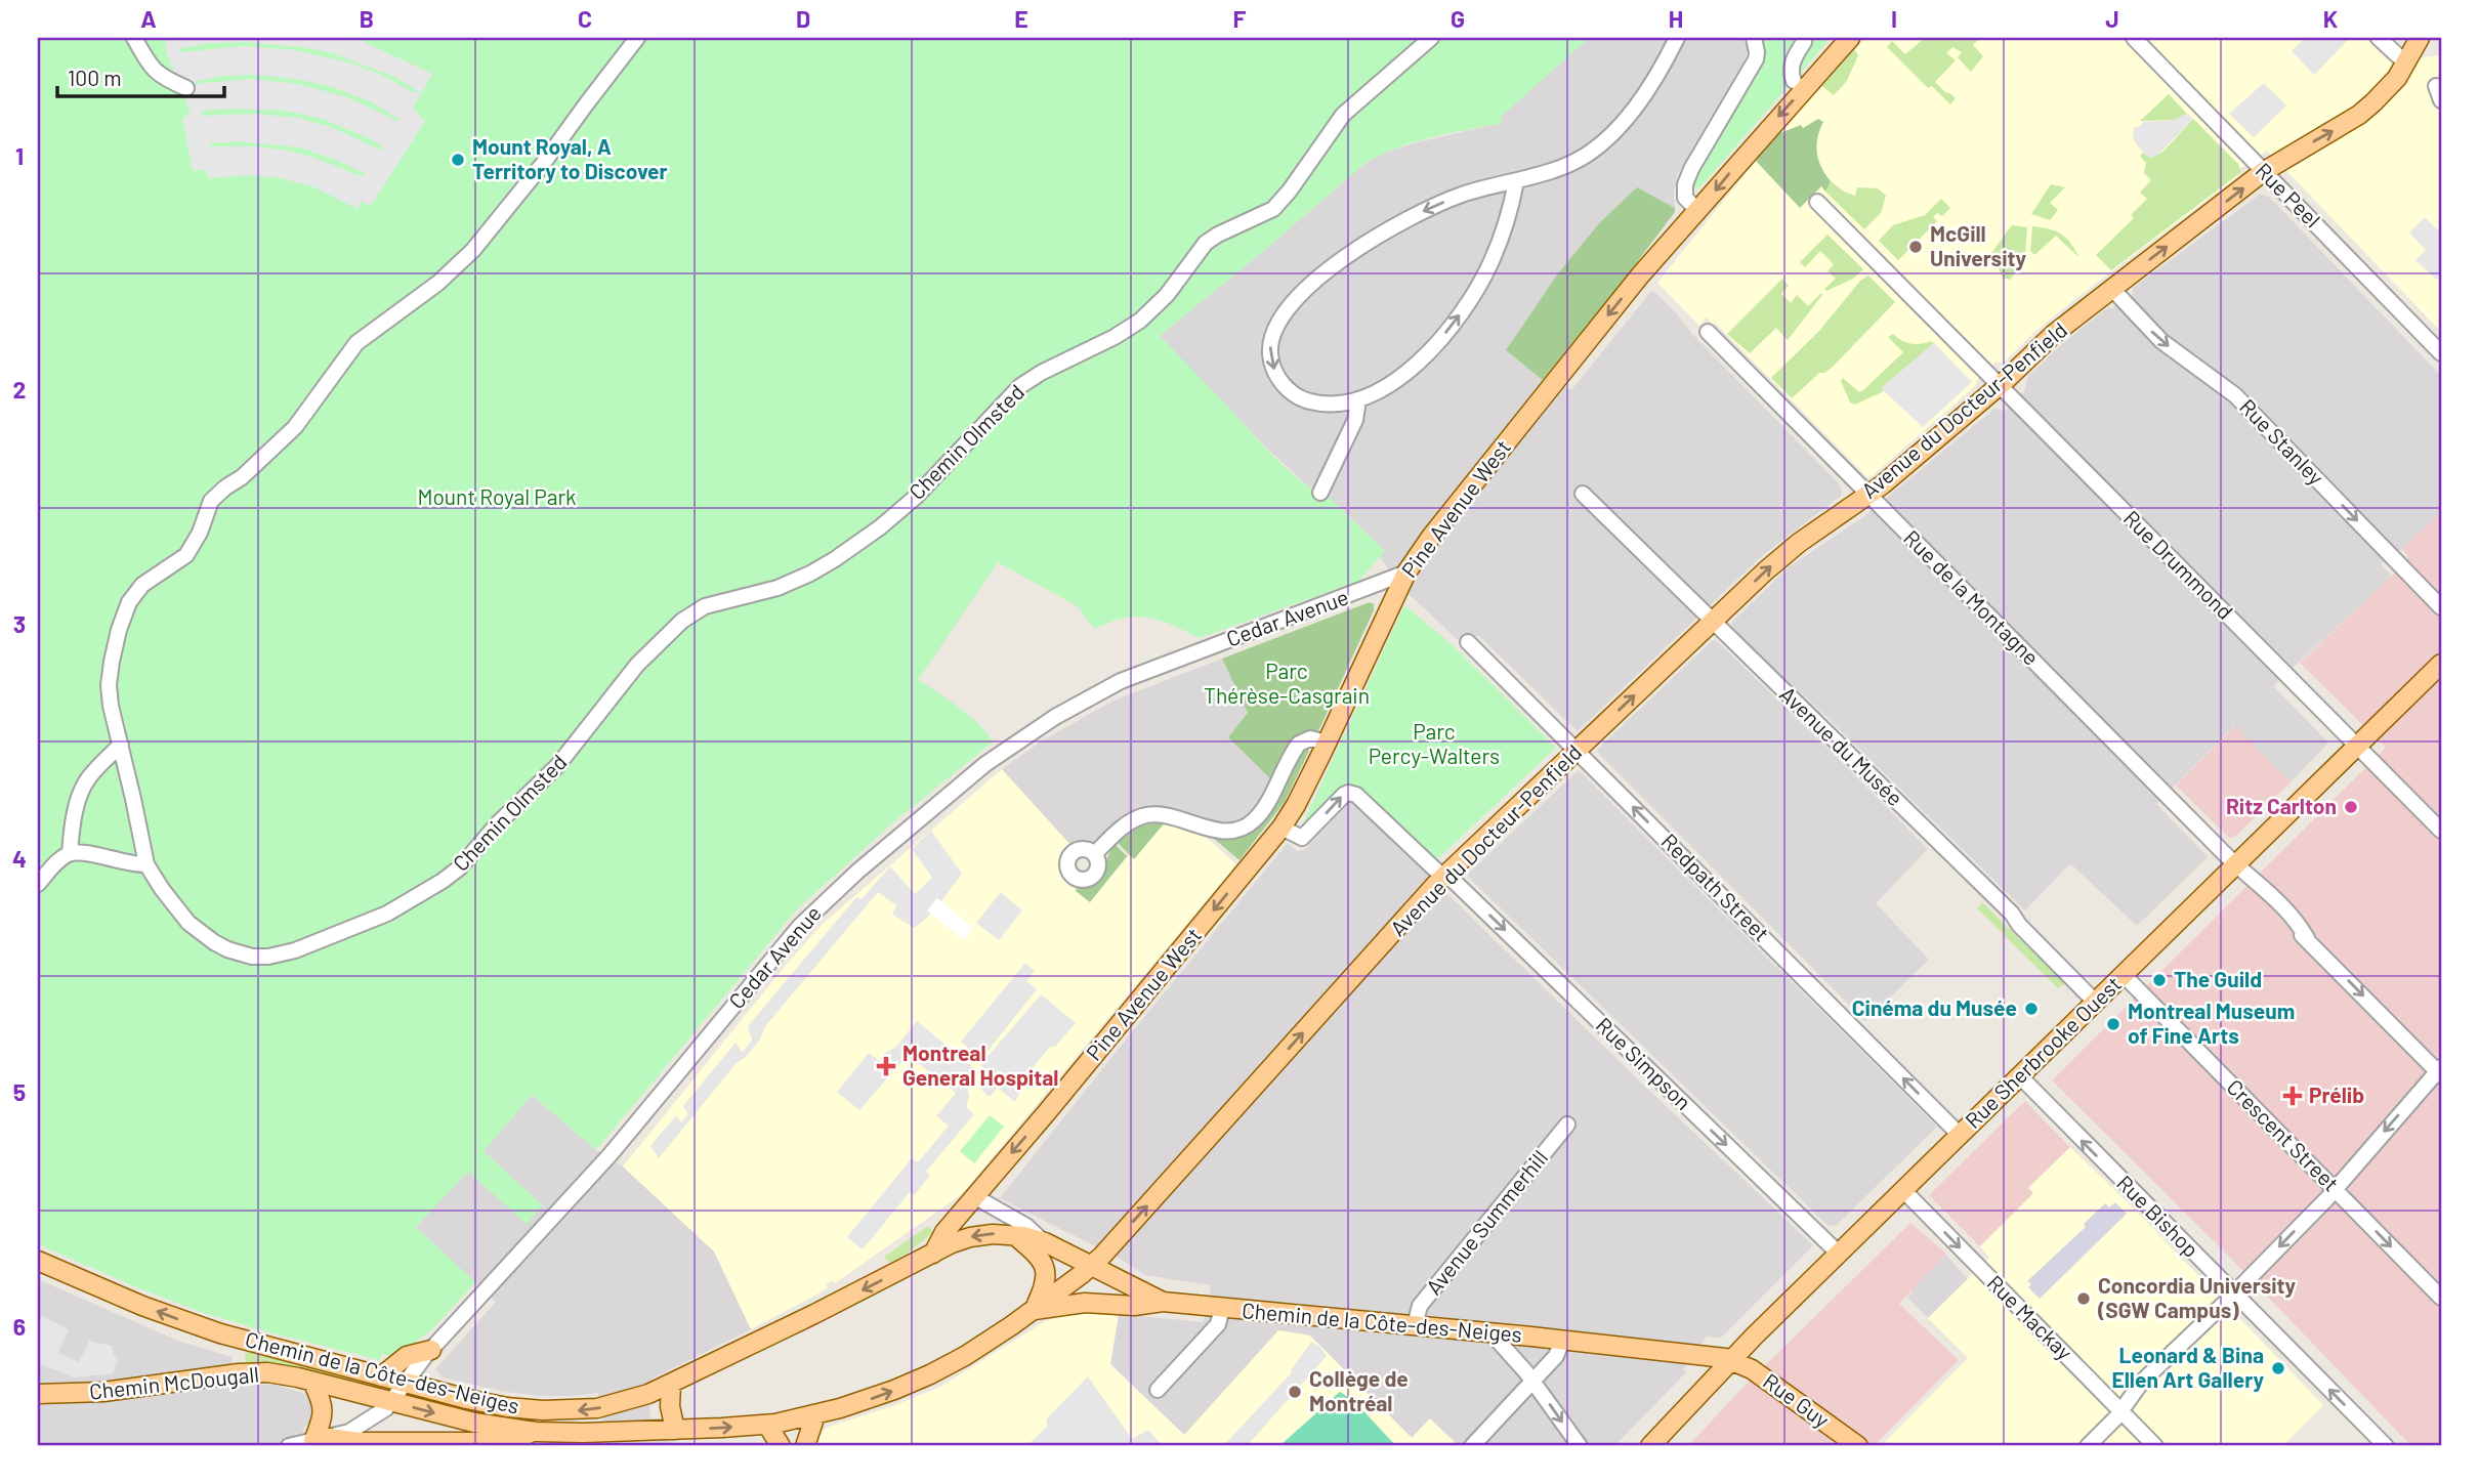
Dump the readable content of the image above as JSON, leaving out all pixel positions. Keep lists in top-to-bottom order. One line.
{"streets":{"main road":["Avenue du Docteur-Penfield","Pine Avenue West","Rue Sherbrooke Ouest","Chemin de la Côte-des-Neiges","Chemin McDougall","Rue Guy"],"street":["Rue Peel","Chemin Olmsted","Rue Stanley","Rue Drummond","Rue de la Montagne","Cedar Avenue","Avenue du Musée","Redpath Street","Rue Simpson","Crescent Street","Rue Bishop","Avenue Summerhill","Rue Mackay"]},"crossings":[["Rue Peel","Avenue du Docteur-Penfield"],["Avenue du Docteur-Penfield","Rue Stanley"],["Avenue du Docteur-Penfield","Rue Drummond"],["Avenue du Docteur-Penfield","Rue de la Montagne"],["Avenue du Docteur-Penfield","Cedar Avenue"],["Avenue du Docteur-Penfield","Avenue du Musée"],["Avenue du Docteur-Penfield","Redpath Street"],["Avenue du Docteur-Penfield","Rue Simpson"],["Avenue du Docteur-Penfield","Chemin de la Côte-des-Neiges"],["Avenue du Docteur-Penfield","Chemin McDougall"],["Pine Avenue West","Cedar Avenue"],["Pine Avenue West","Rue Simpson"],["Pine Avenue West","Chemin de la Côte-des-Neiges"],["Rue Drummond","Rue Sherbrooke Ouest"],["Rue de la Montagne","Rue Sherbrooke Ouest"],["Cedar Avenue","Chemin de la Côte-des-Neiges"],["Cedar Avenue","Chemin McDougall"],["Avenue du Musée","Rue Sherbrooke Ouest"],["Redpath Street","Rue Sherbrooke Ouest"],["Rue Sherbrooke Ouest","Rue Simpson"],["Rue Sherbrooke Ouest","Crescent Street"],["Rue Sherbrooke Ouest","Rue Bishop"],["Rue Sherbrooke Ouest","Rue Mackay"],["Rue Sherbrooke Ouest","Chemin de la Côte-des-Neiges"],["Rue Sherbrooke Ouest","Rue Guy"],["Avenue Summerhill","Chemin de la Côte-des-Neiges"],["Chemin de la Côte-des-Neiges","Rue Guy"]],"one_way":["Avenue du Docteur-Penfield","Rue Stanley","Pine Avenue West","Redpath Street","Rue Simpson","Rue Bishop","Rue Mackay","Chemin de la Côte-des-Neiges"],"parks":["Mount Royal Park","Parc Thérèse-Casgrain","Parc Percy-Walters"],"places":{"other":["Mount Royal, A Territory to Discover","McGill University","Ritz Carlton","The Guild","Cinéma du Musée","Montreal Museum of Fine Arts","Concordia University (SGW Campus)","Leonard & Bina Ellen Art Gallery","Collège de Montréal"],"health":["Montreal General Hospital","Prélib"]},"scale_bar":"100 m","grid":{"columns":["A","B","C","D","E","F","G","H","I","J","K"],"rows":["1","2","3","4","5","6"]}}
